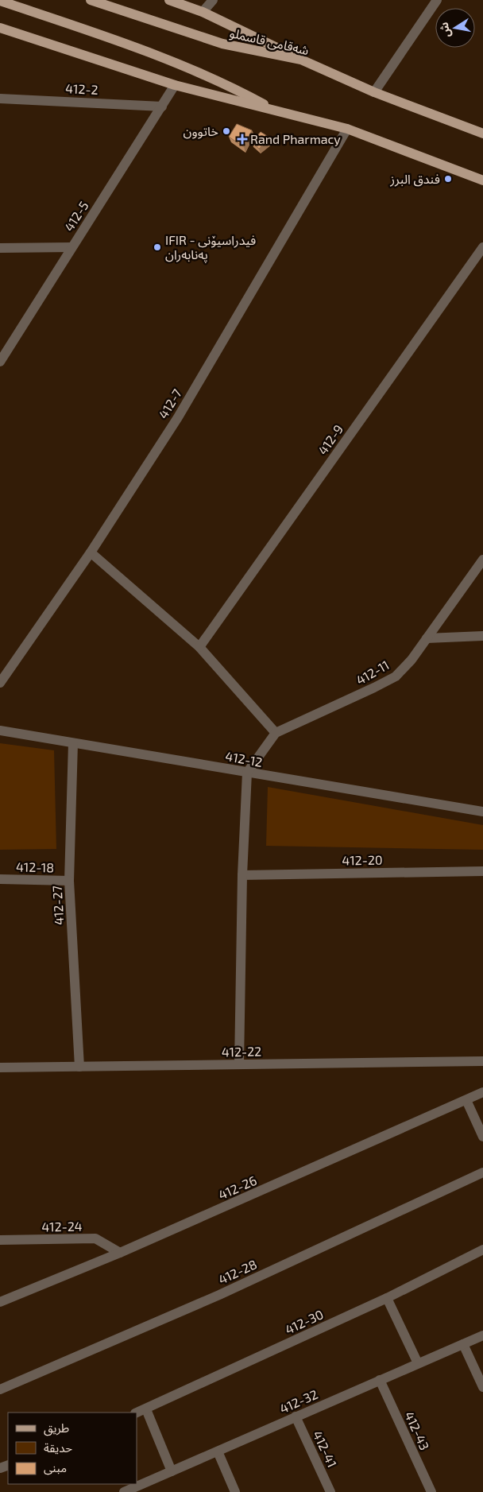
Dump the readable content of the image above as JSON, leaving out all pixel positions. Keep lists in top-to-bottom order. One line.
{"streets":{"main road":["شەقامی قاسملو"],"street":["412-2","412-5","412-7","412-9","412-11","412-12","412-20","412-18","412-27","412-22","412-26","412-24","412-28","412-30","412-32","412-43","412-41"]},"crossings":[["412-2","412-5"],["412-11","412-12"],["412-12","412-27"],["412-18","412-27"],["412-27","412-22"],["412-26","412-24"],["412-32","412-43"],["412-32","412-41"]],"places":{"other":["خاتوون","فندق البرز","IFIR - فیدراسیۆنی پەنابەران"],"health":["Rand Pharmacy"]},"legend":["طريق","حديقة","مبنى"],"north":"left"}
